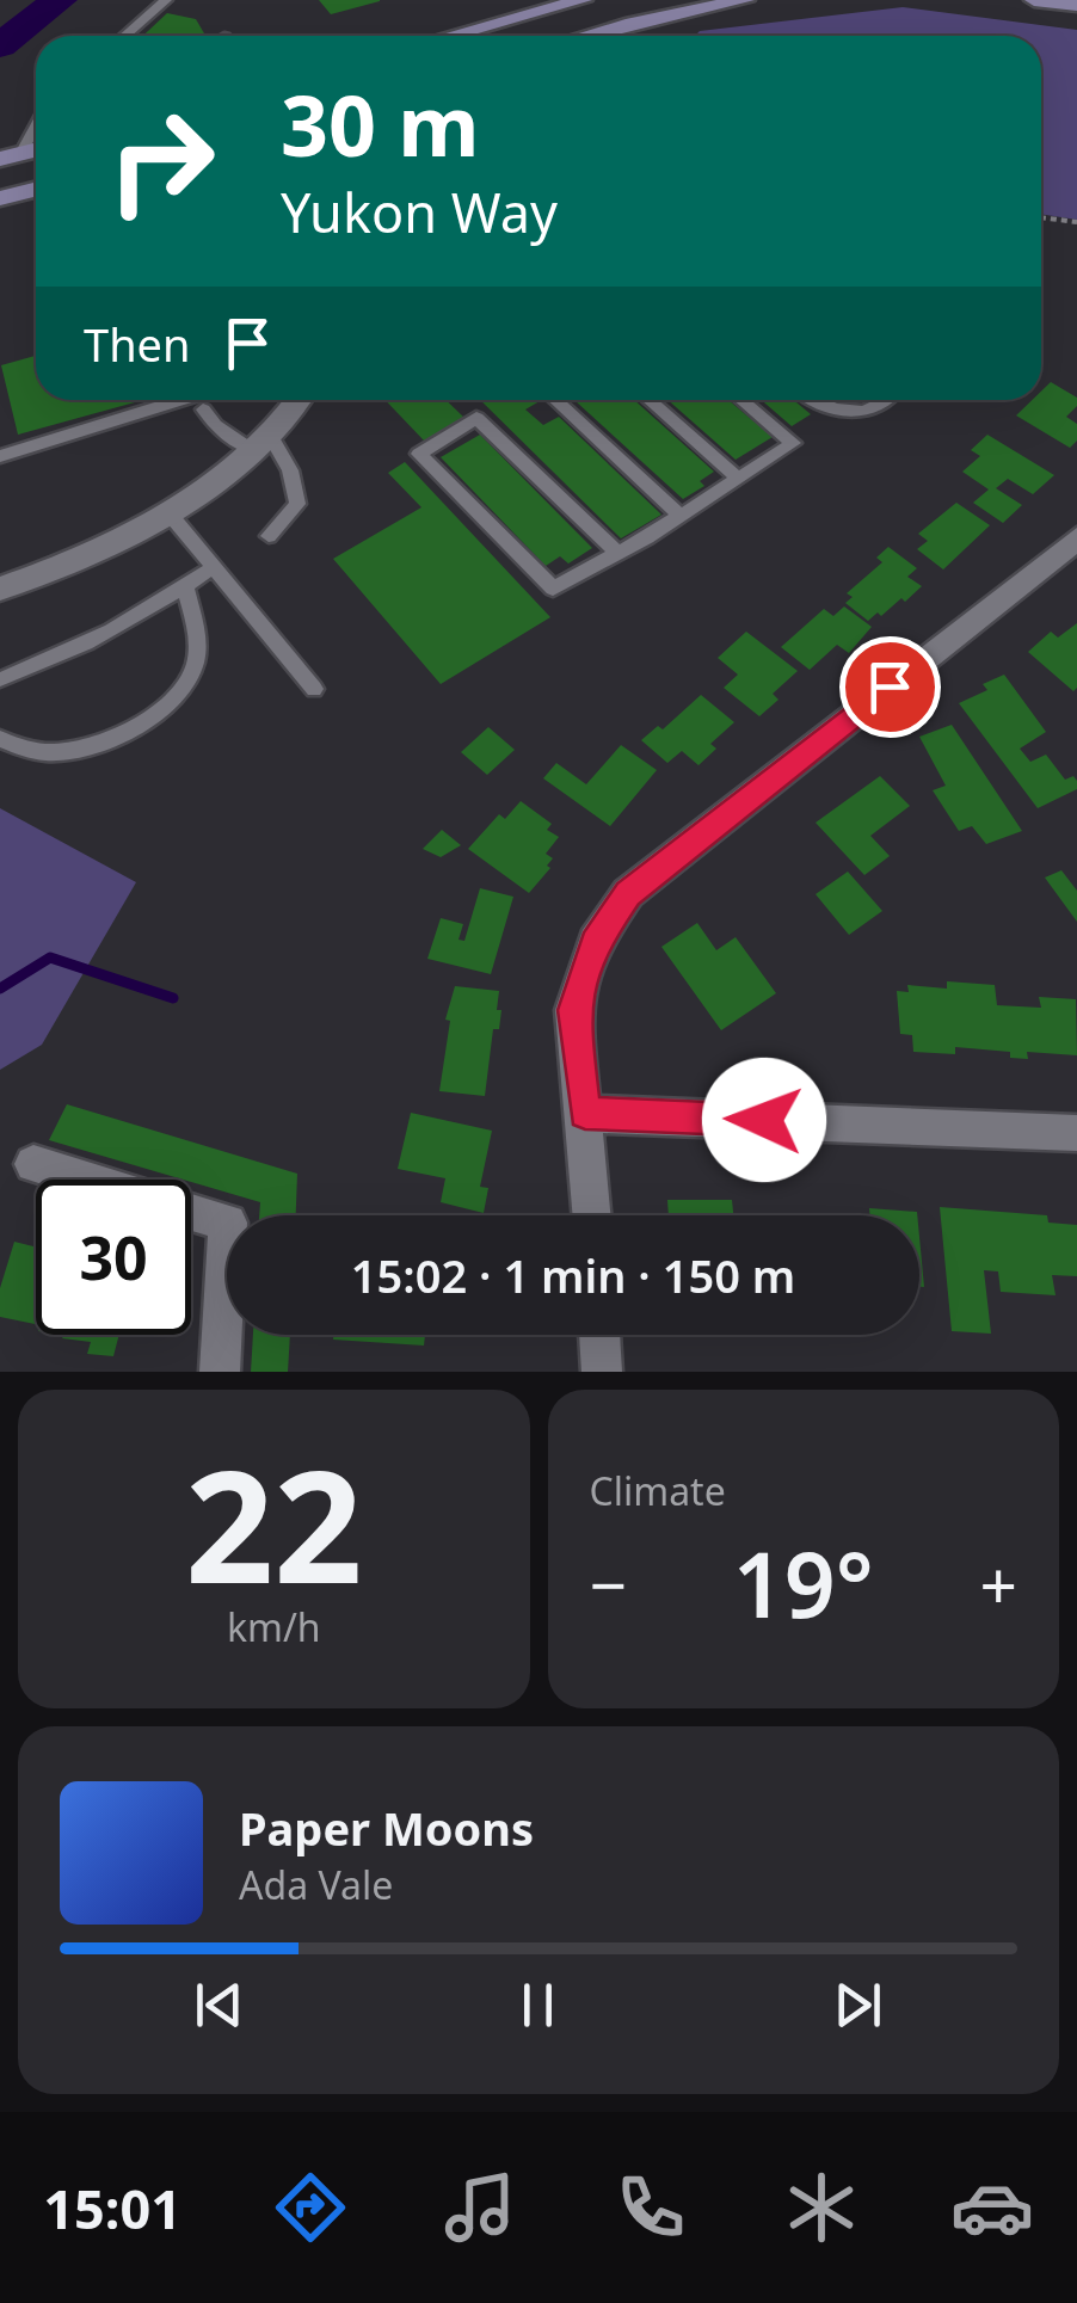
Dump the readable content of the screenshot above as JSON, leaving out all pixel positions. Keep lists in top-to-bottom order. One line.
{"page":{"turn":["30 m","Yukon Way"],"then":"Then","limit":"30","trip":"15:02 · 1 min · 150 m","tile":[["22","km/h"],"Climate"],"heat":["−","19°","+"],"song":["Paper Moons","Ada Vale"],"tabs":"15:01"}}
